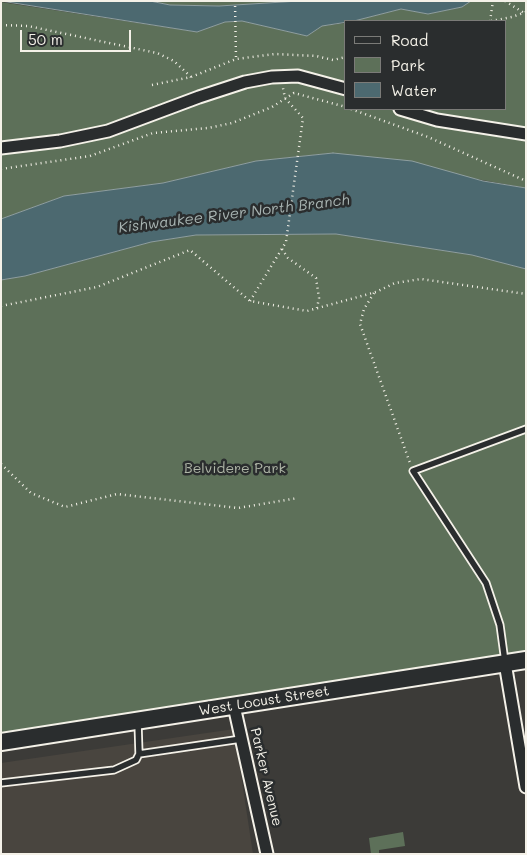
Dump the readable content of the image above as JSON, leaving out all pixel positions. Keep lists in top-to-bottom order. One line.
{"streets":{"street":["West Locust Street","Parker Avenue"]},"crossings":[["West Locust Street","Parker Avenue"]],"water":["Kishwaukee River North Branch"],"parks":["Belvidere Park"],"legend":["Road","Park","Water"],"scale_bar":"50 m"}
